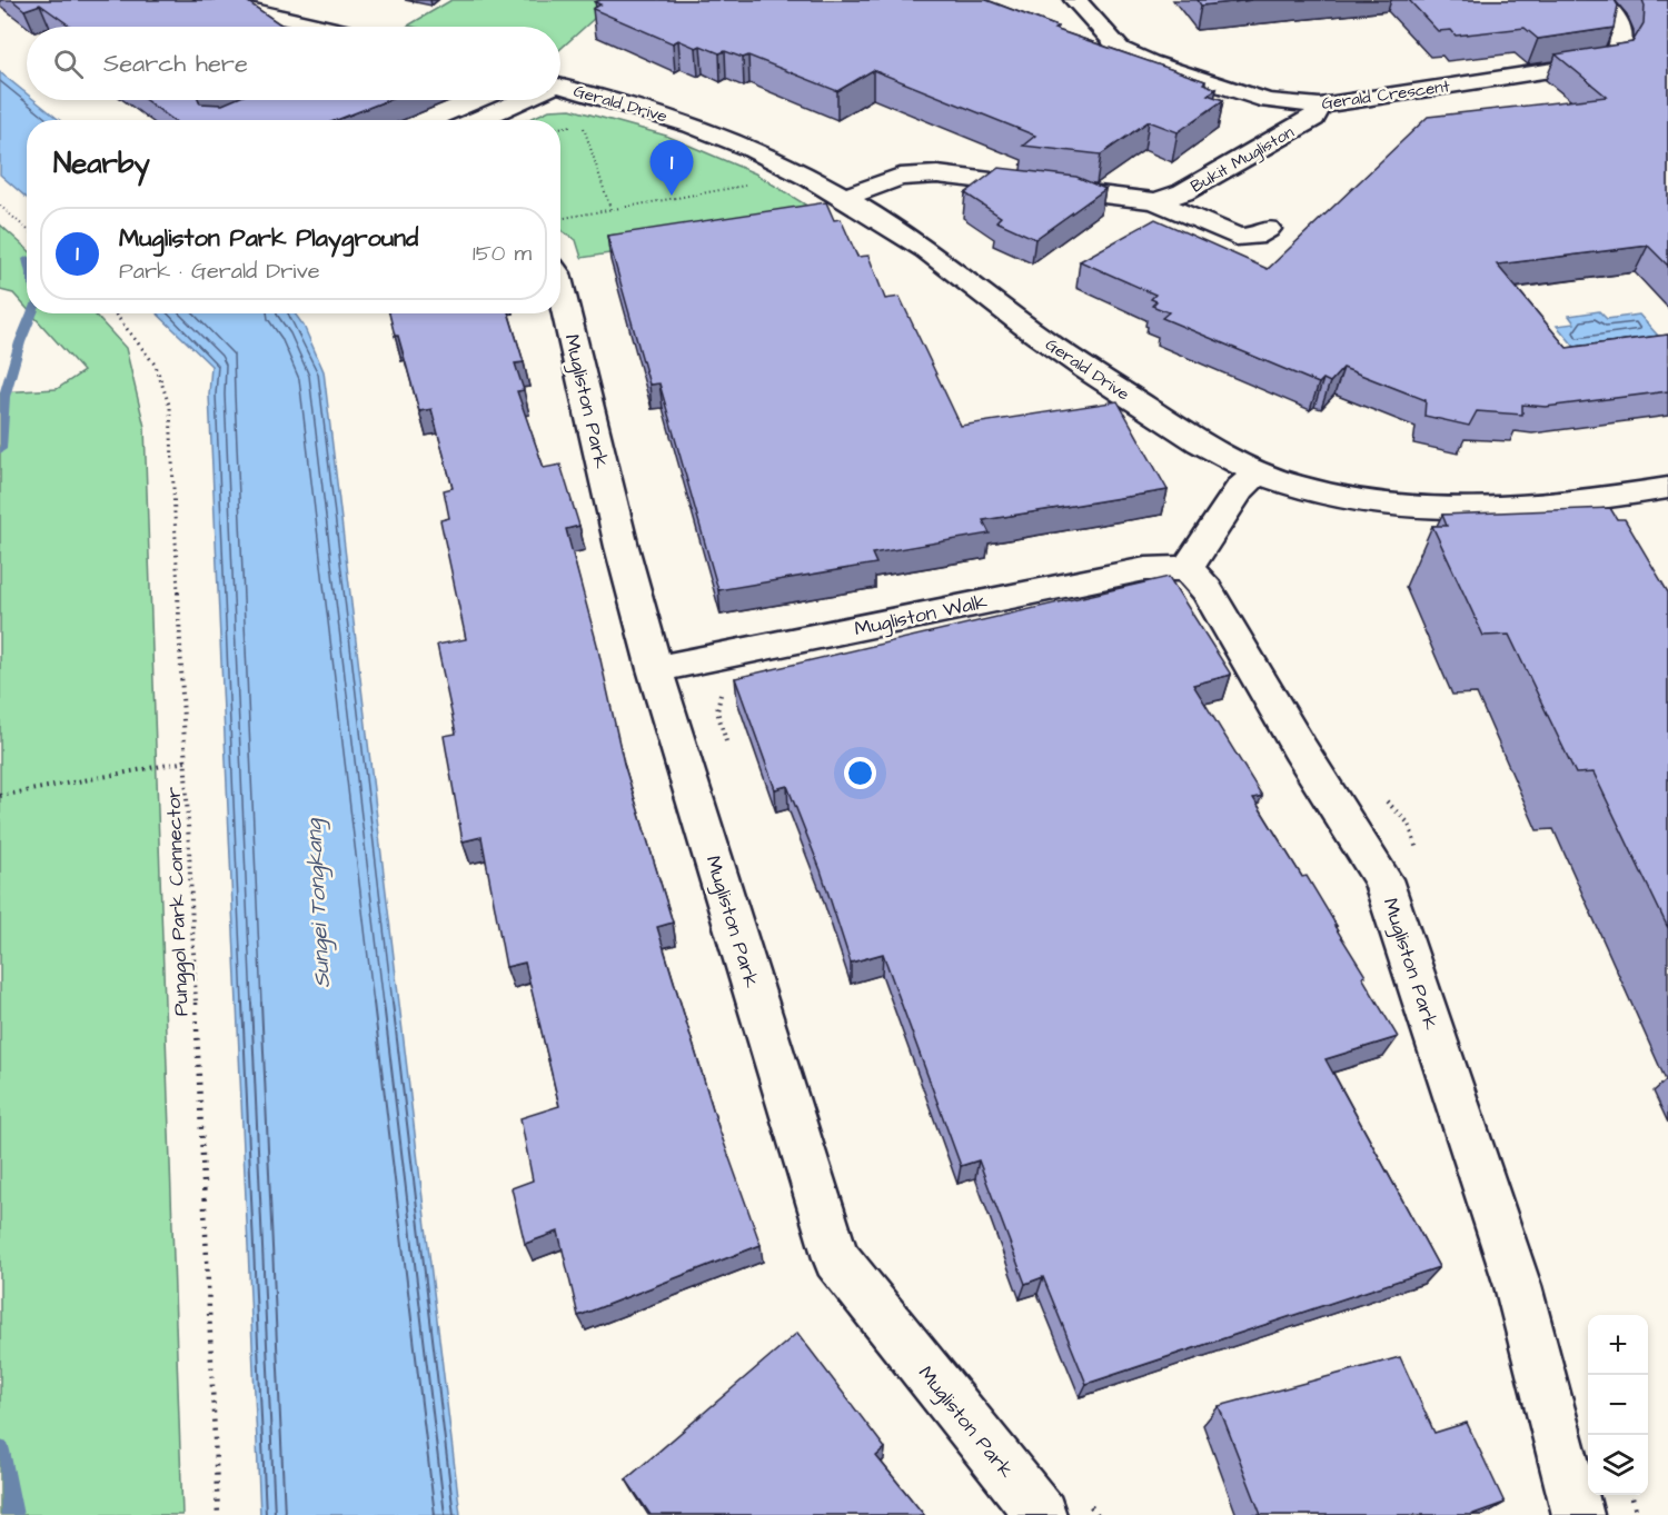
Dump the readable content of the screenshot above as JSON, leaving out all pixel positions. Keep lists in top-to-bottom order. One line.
{"streets":{"street":["Gerald Crescent","Gerald Drive","Bukit Mugliston","Mugliston Park","Mugliston Walk"],"path":["Punggol Park Connector"]},"crossings":[["Gerald Crescent","Bukit Mugliston"],["Gerald Drive","Bukit Mugliston"],["Mugliston Park","Mugliston Walk"]],"water":["Sungei Tongkang"],"page":{"search":"Search here","heading":"Nearby","pins":"1","list":[{"mark":"1","name":"Mugliston Park Playground","note":"Park · Gerald Drive","value":"150 m"}],"map_buttons":["+","−"]}}
